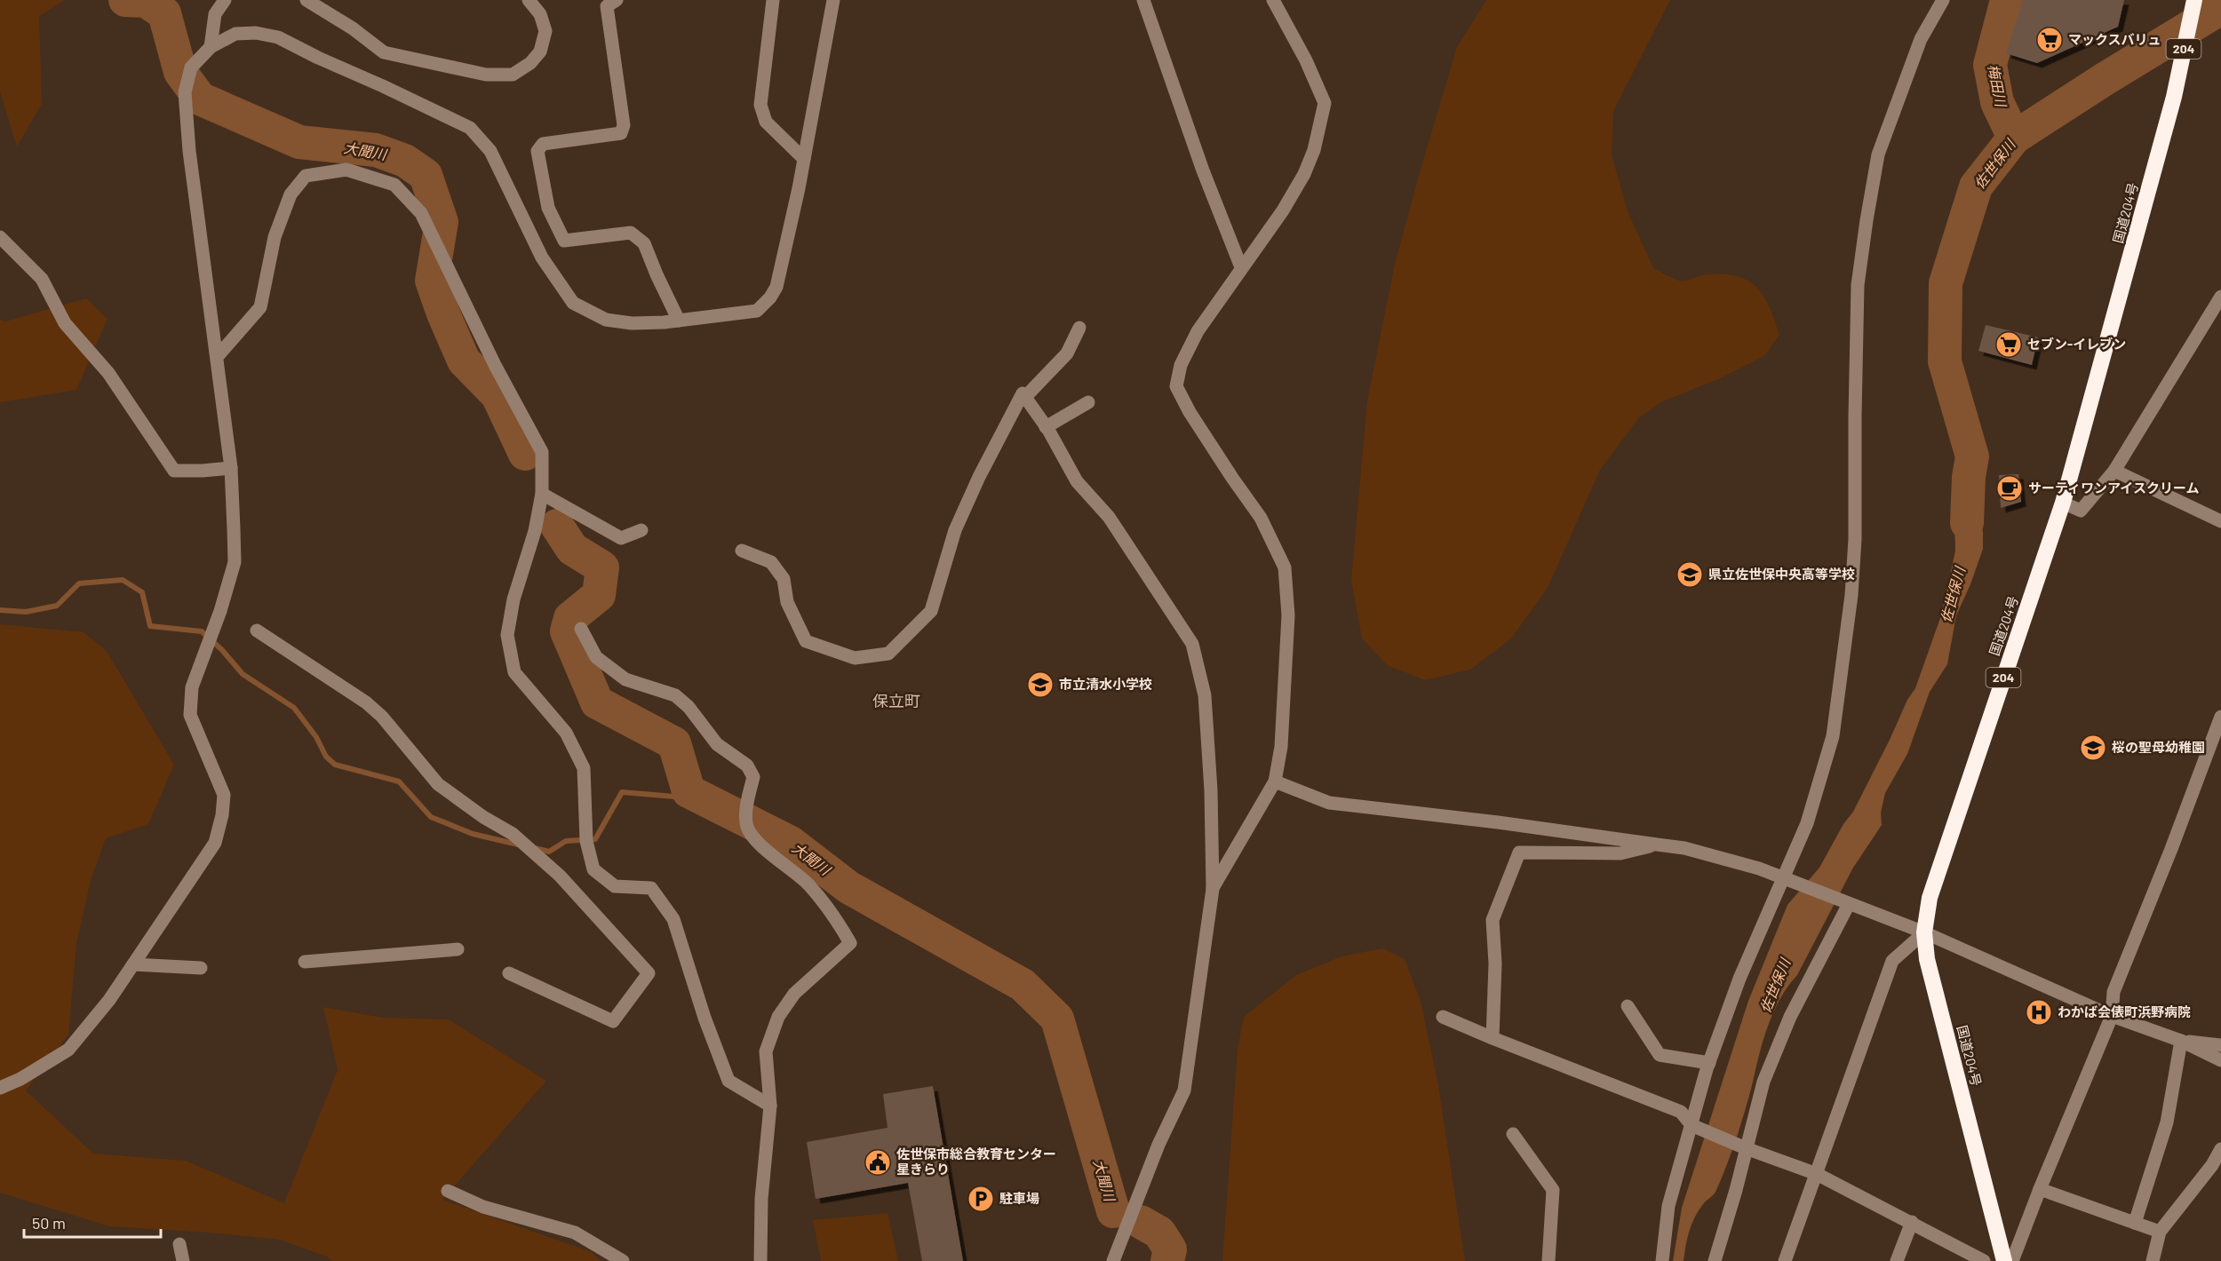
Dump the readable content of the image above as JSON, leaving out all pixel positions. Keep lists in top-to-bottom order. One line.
{"streets":{"highway":["204","国道204号"]},"districts":["保立町"],"water":["梅田川","大聞川","佐世保川"],"places":{"supermarket":["マックスバリュ","セブン-イレブン"],"cafe":["サーティワンアイスクリーム"],"school or university":["県立佐世保中央高等学校","市立清水小学校","桜の聖母幼稚園"],"hospital":["わかば会俵町浜野病院"],"public building":["佐世保市総合教育センター 星きらり"],"parking":["駐車場"]},"scale_bar":"50 m"}
